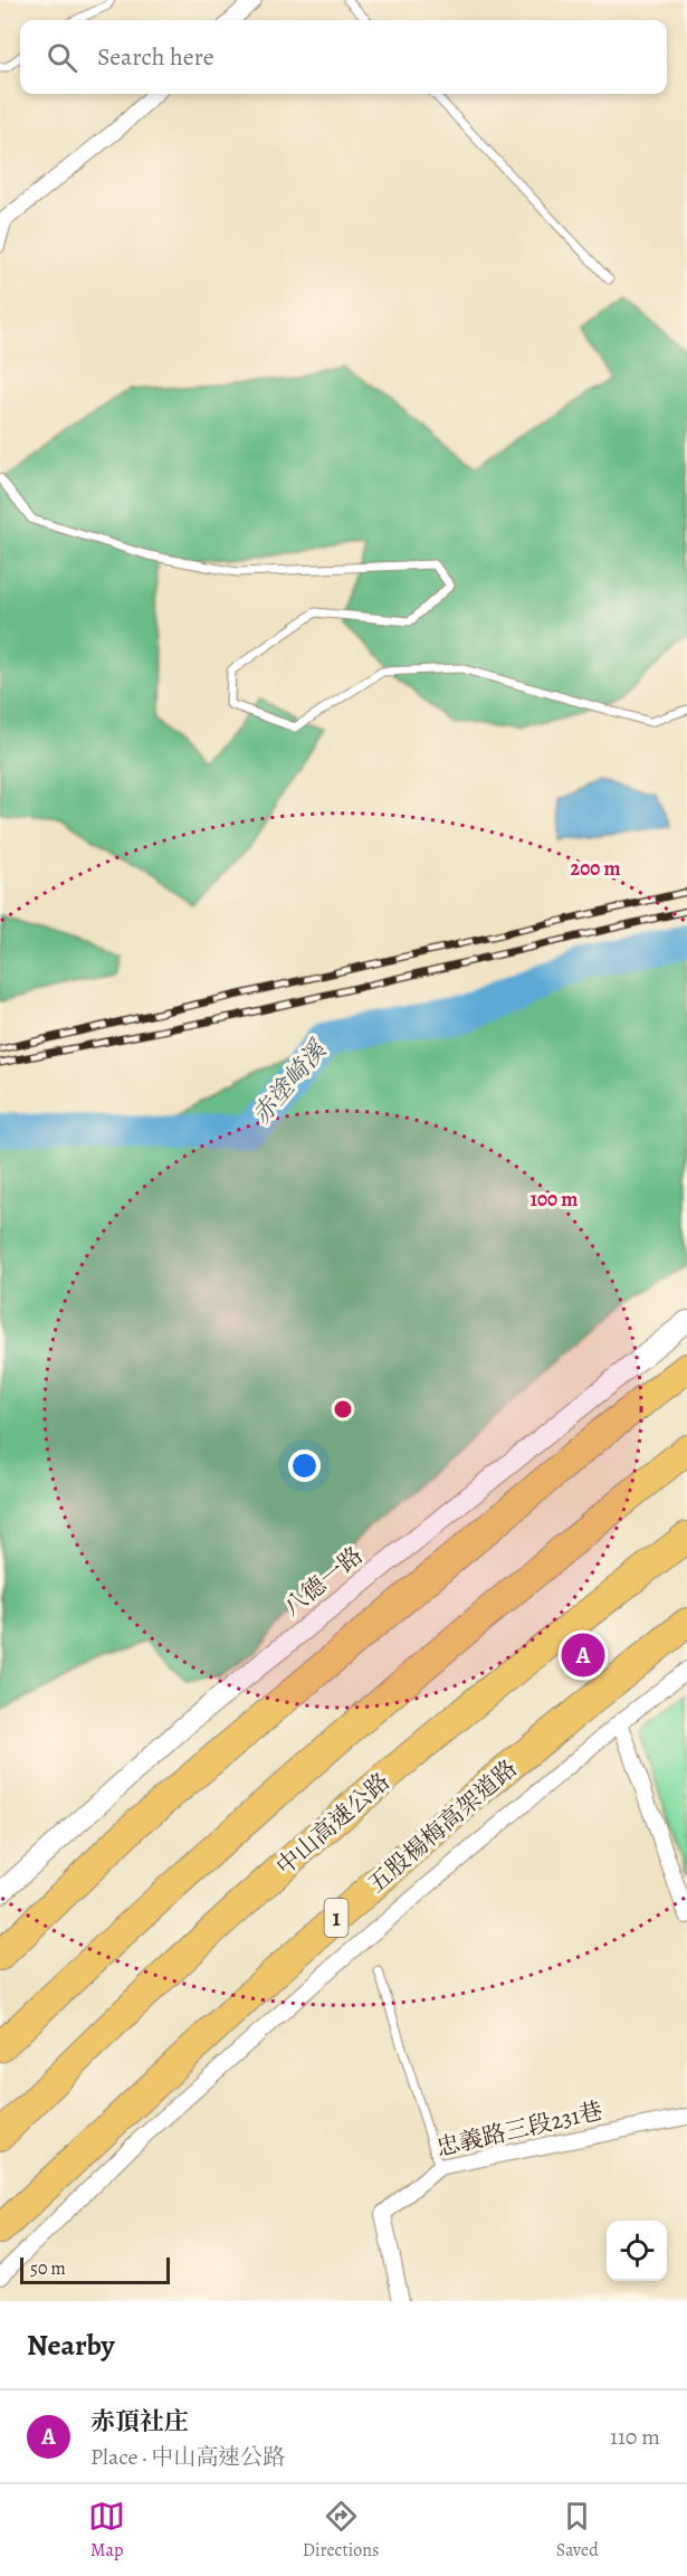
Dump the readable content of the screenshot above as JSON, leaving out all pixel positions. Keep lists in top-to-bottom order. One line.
{"streets":{"highway":["中山高速公路","五股楊梅高架道路","1"],"street":["八德一路","忠義路三段231巷"]},"water":["赤塗崎溪"],"scale_bar":"50 m","page":{"search":"Search here","pins":"A","scale":"50 m","heading":"Nearby","list":[{"mark":"A","name":"赤頂社庄","note":"Place · 中山高速公路","value":"110 m"}],"nav":["Map","Directions","Saved"]},"rings":["200 m","100 m"]}
